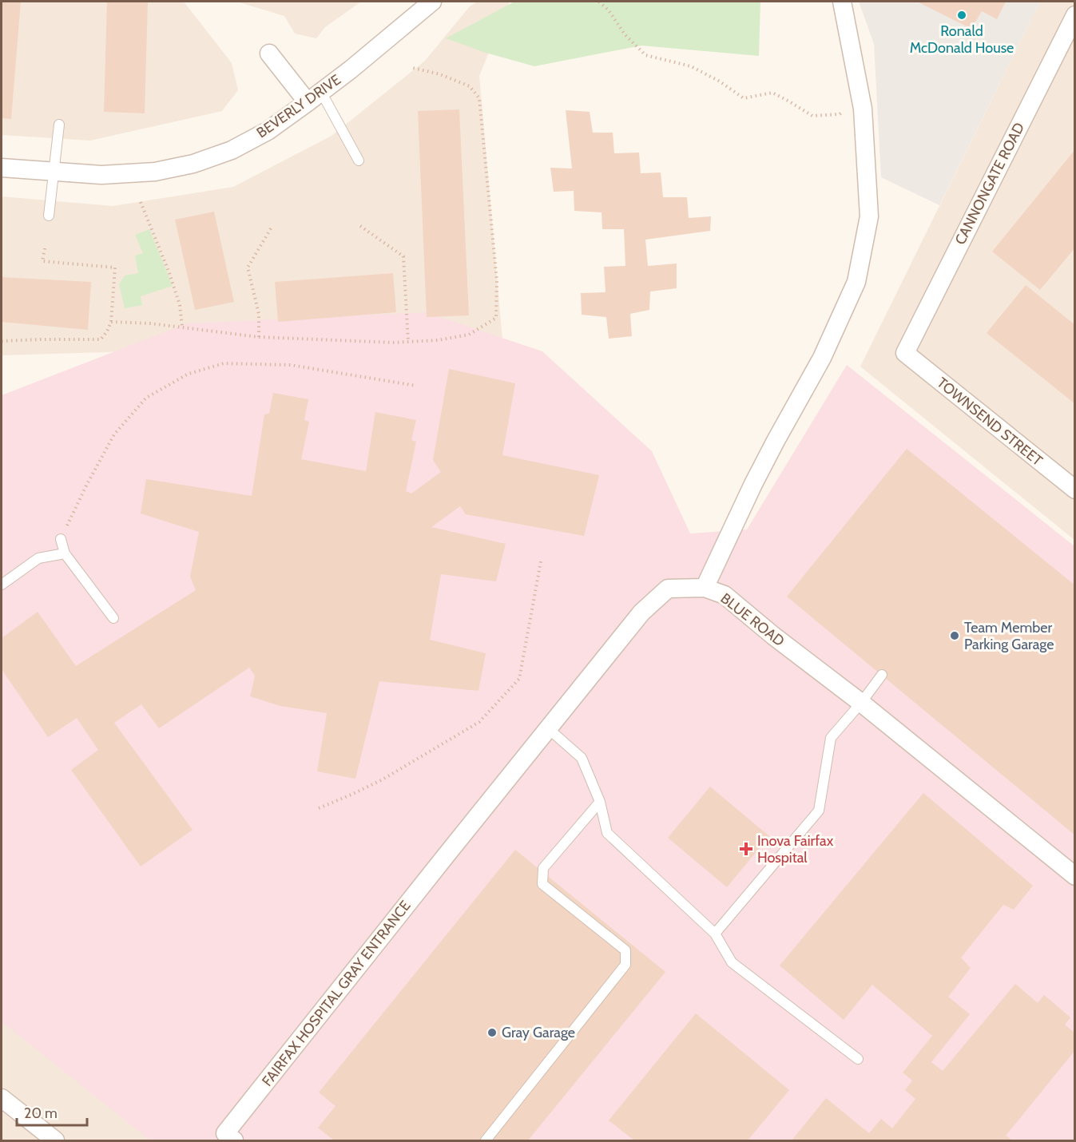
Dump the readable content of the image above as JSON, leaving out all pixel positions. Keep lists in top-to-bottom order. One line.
{"streets":{"street":["BEVERLY DRIVE","CANNONGATE ROAD","TOWNSEND STREET","BLUE ROAD","FAIRFAX HOSPITAL GRAY ENTRANCE"]},"crossings":[["CANNONGATE ROAD","TOWNSEND STREET"],["BLUE ROAD","FAIRFAX HOSPITAL GRAY ENTRANCE"]],"places":{"other":["Ronald McDonald House","Team Member Parking Garage","Gray Garage"],"health":["Inova Fairfax Hospital"]},"scale_bar":"20 m"}
